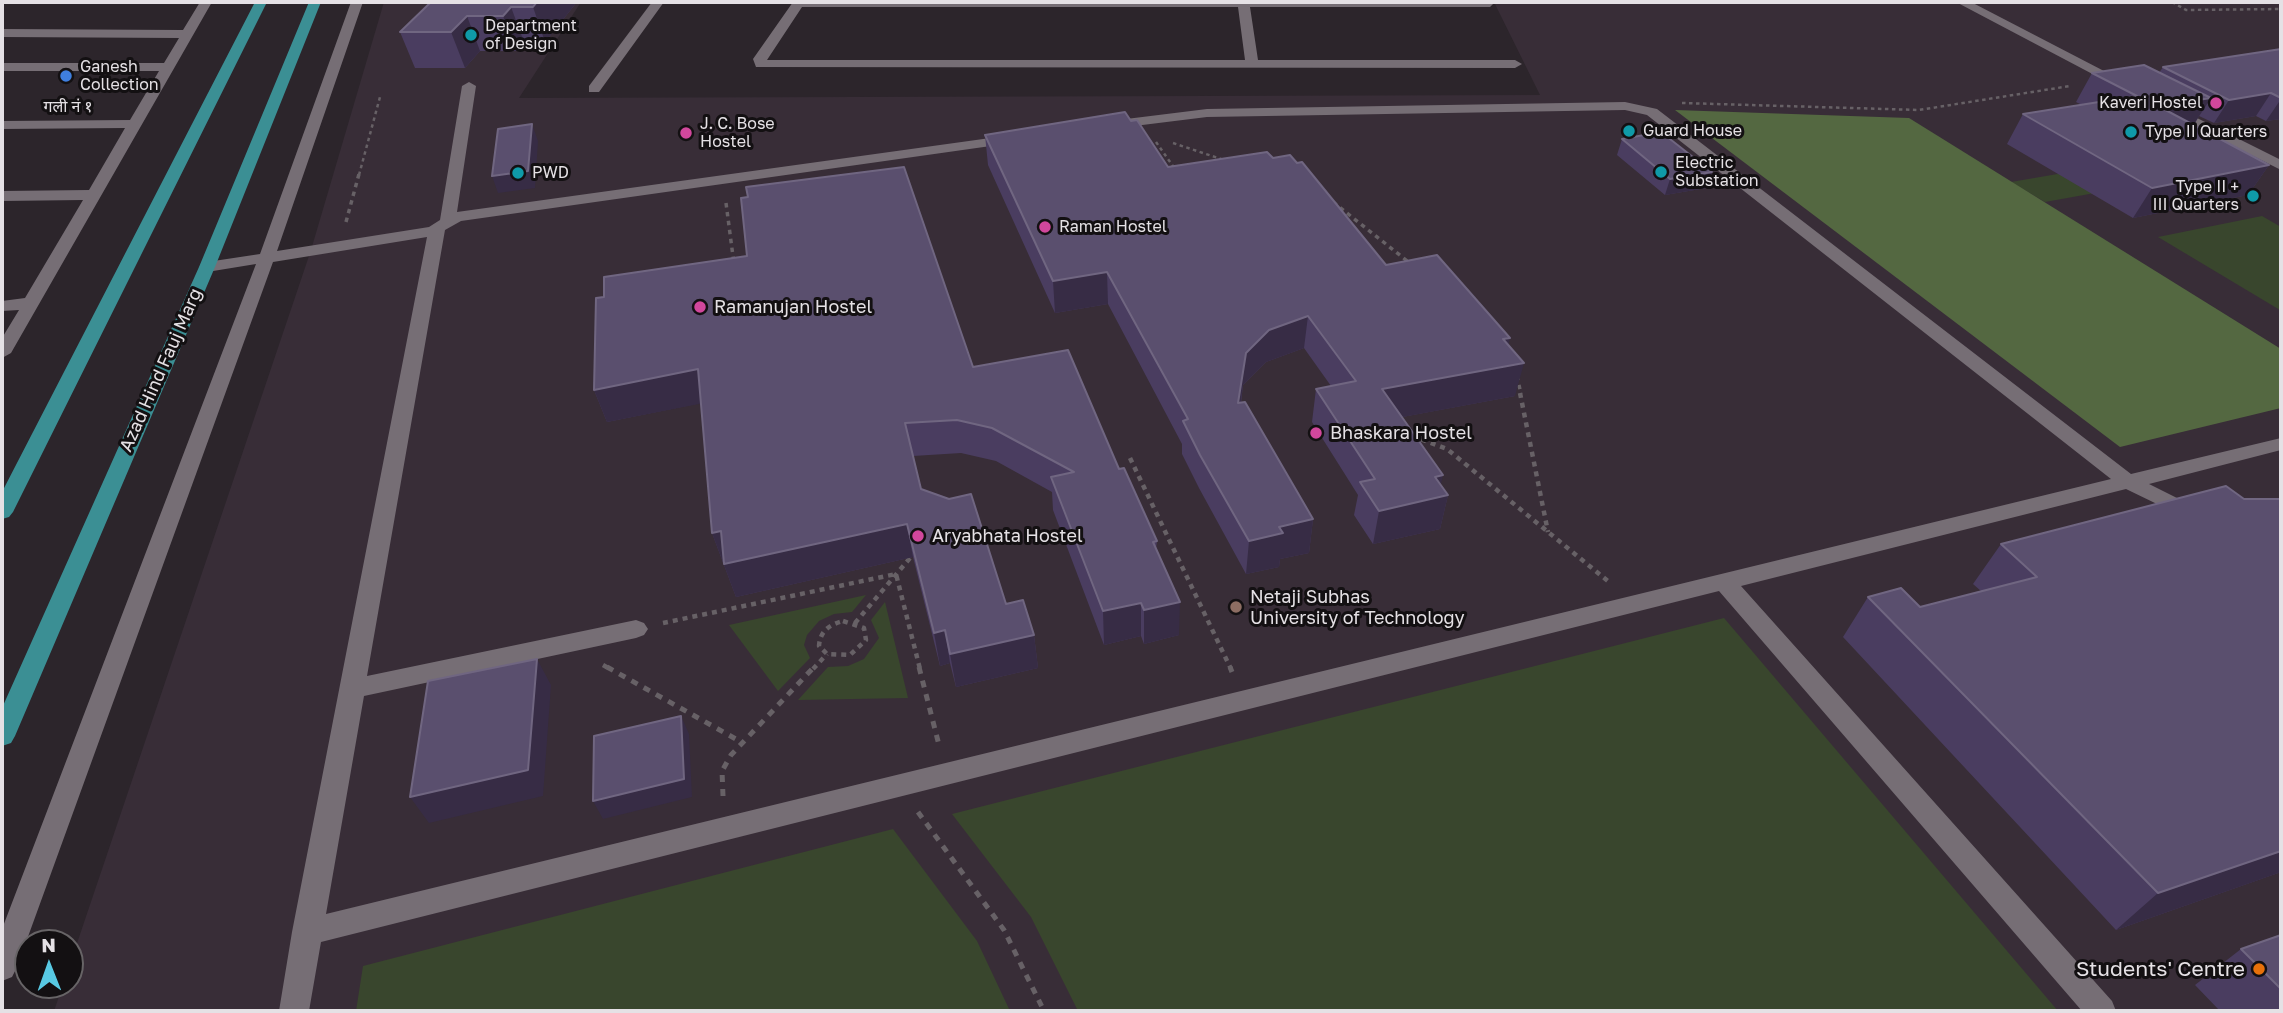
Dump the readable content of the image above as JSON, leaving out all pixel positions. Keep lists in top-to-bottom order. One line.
{"streets":{"main road":["Azad Hind Fauj Marg"],"street":["गली नं १"]},"places":["Department of Design","Ganesh Collection","Kaveri Hostel","Guard House","Type II Quarters","J. C. Bose Hostel","Electric Substation","PWD","Type II + III Quarters","Raman Hostel","Ramanujan Hostel","Bhaskara Hostel","Aryabhata Hostel","Netaji Subhas University of Technology","Students' Centre"],"north":"top"}
